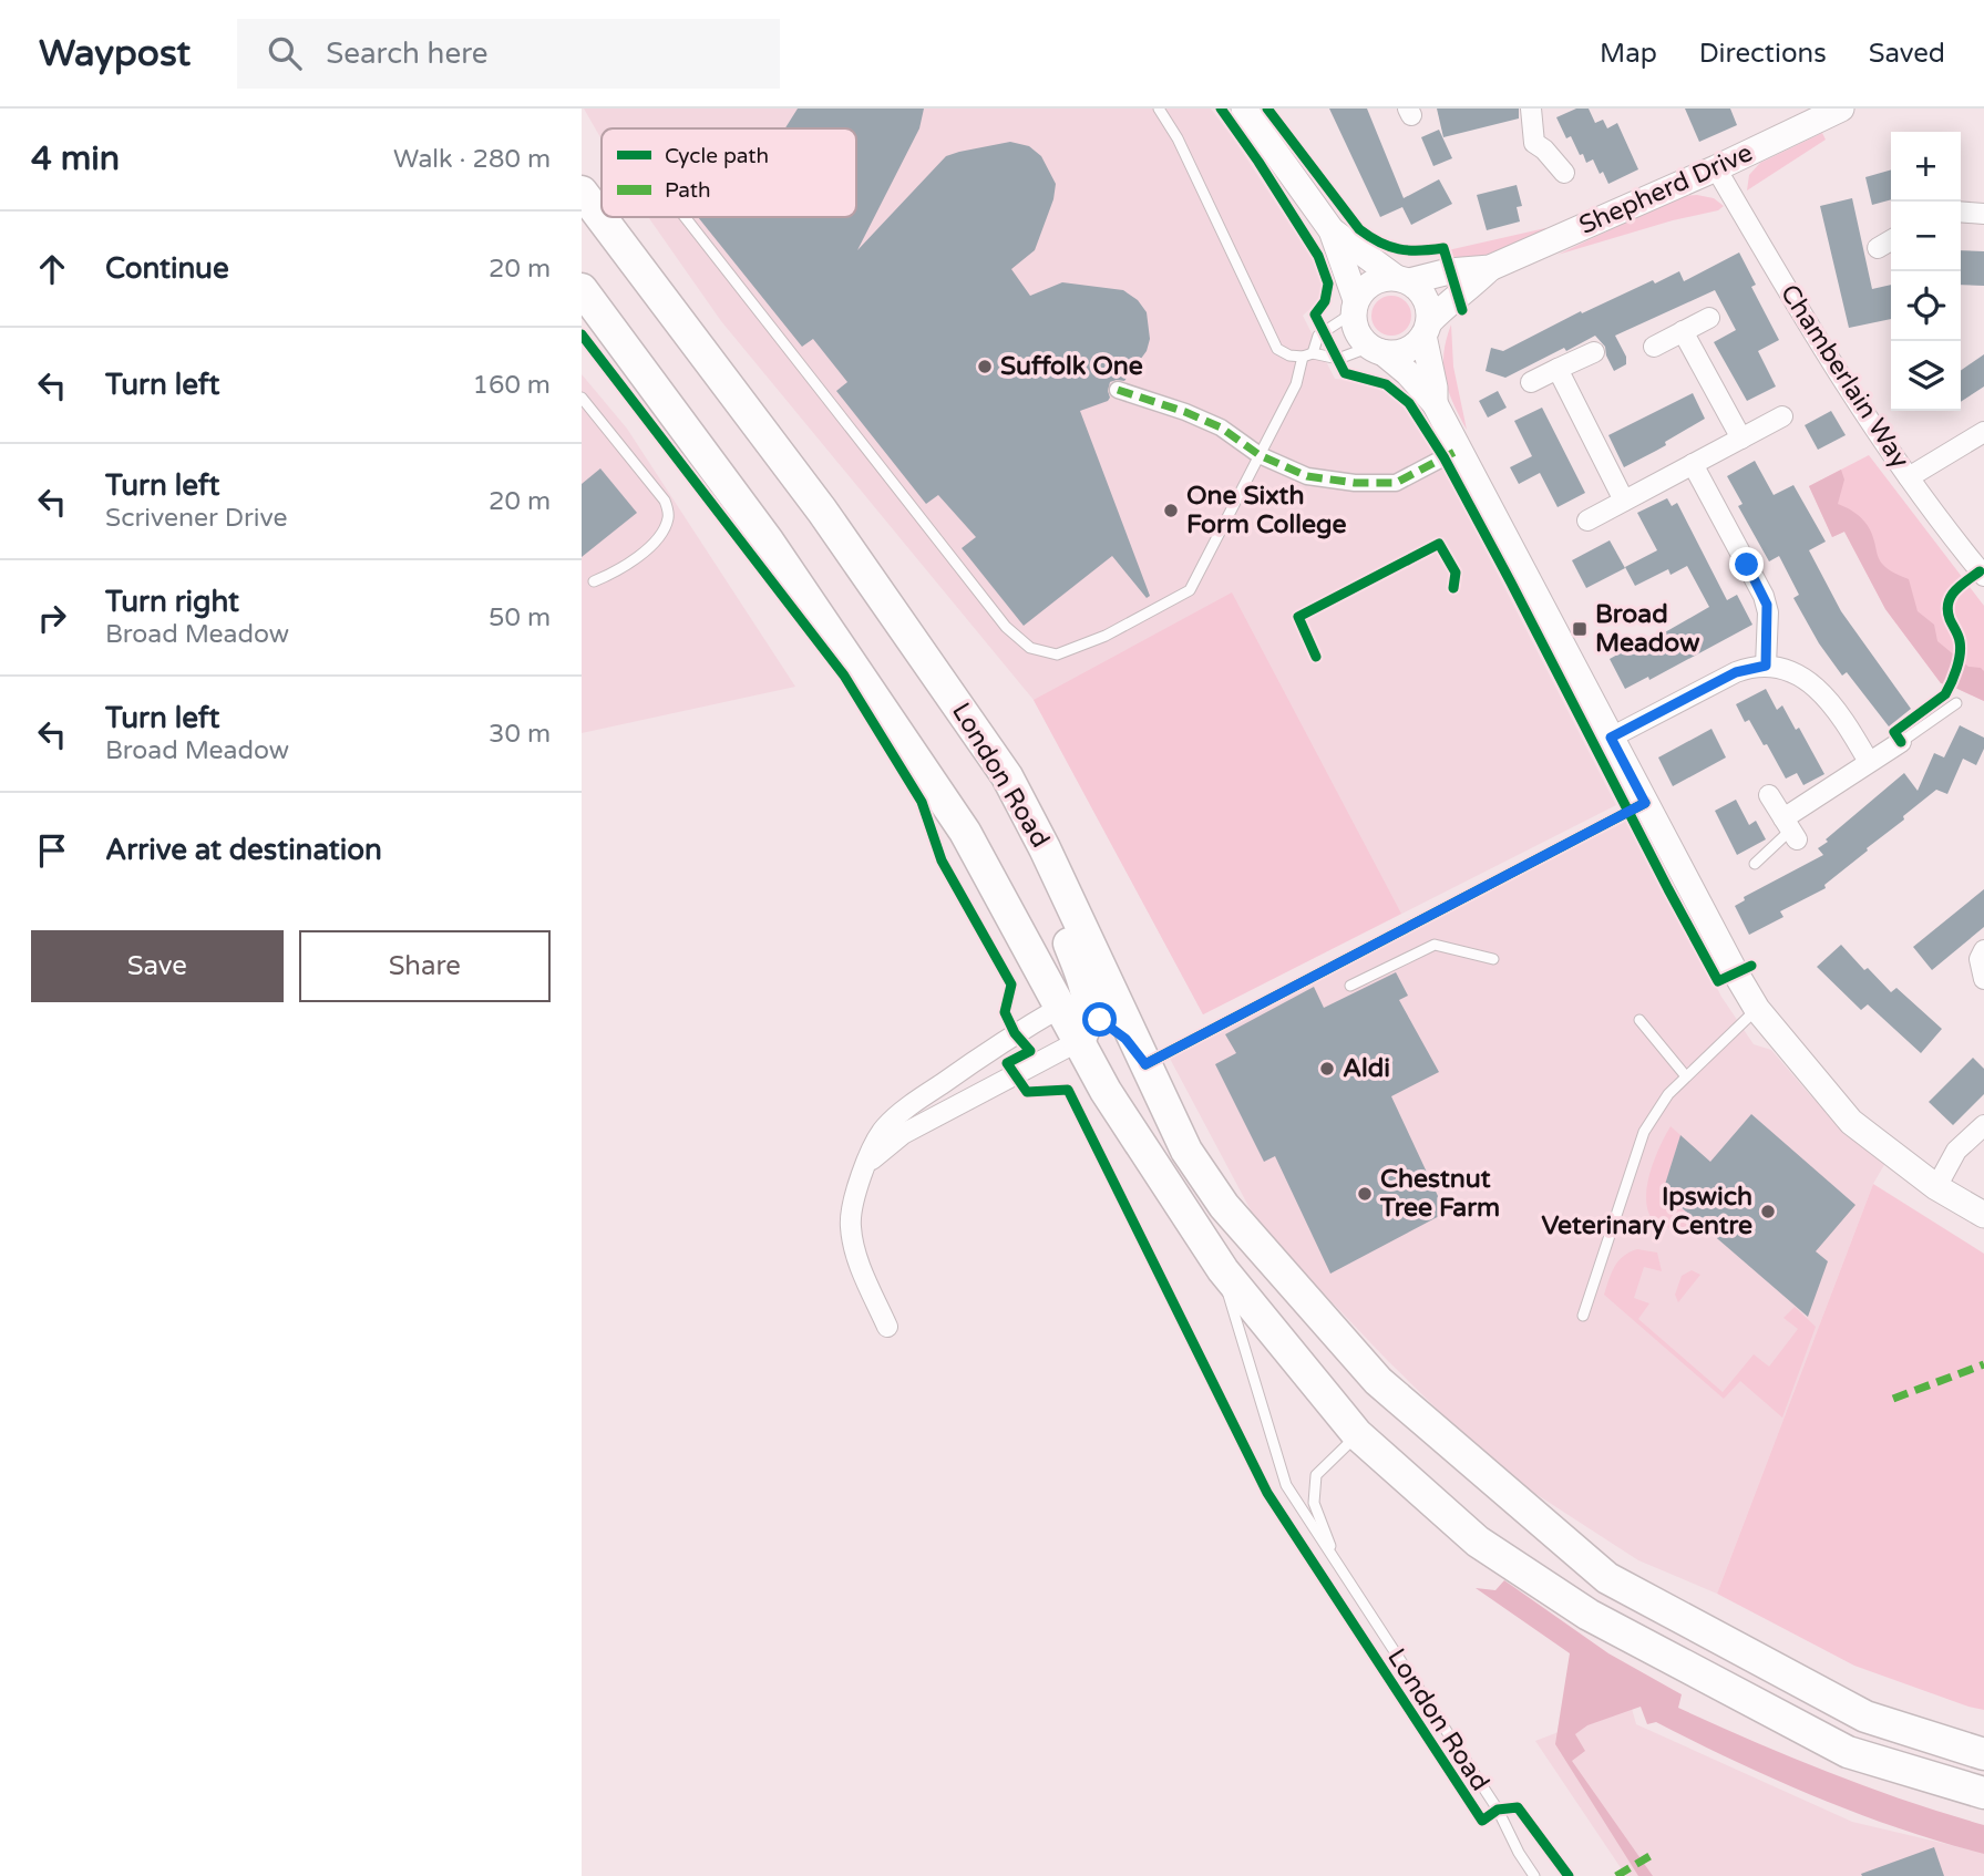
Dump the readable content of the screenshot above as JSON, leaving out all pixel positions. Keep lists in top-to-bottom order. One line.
{"streets":{"main road":["London Road"],"street":["Shepherd Drive","Chamberlain Way"]},"crossings":[["Shepherd Drive","Chamberlain Way"]],"places":{"other":["Suffolk One","One Sixth Form College","Aldi","Chestnut Tree Farm","Ipswich Veterinary Centre"],"transit":["Broad Meadow"]},"legend":["Cycle path","Path"],"page":{"header":"Waypost","search":"Search here","nav":["Map","Directions","Saved"],"heading":["4 min","Walk · 280 m"],"map_buttons":["+","−"],"list":[["Continue","20 m"],["Turn left","160 m"],["Turn left","Scrivener Drive","20 m"],["Turn right","Broad Meadow","50 m"],["Turn left","Broad Meadow","30 m"],"Arrive at destination"],"buttons":["Save","Share"]}}
